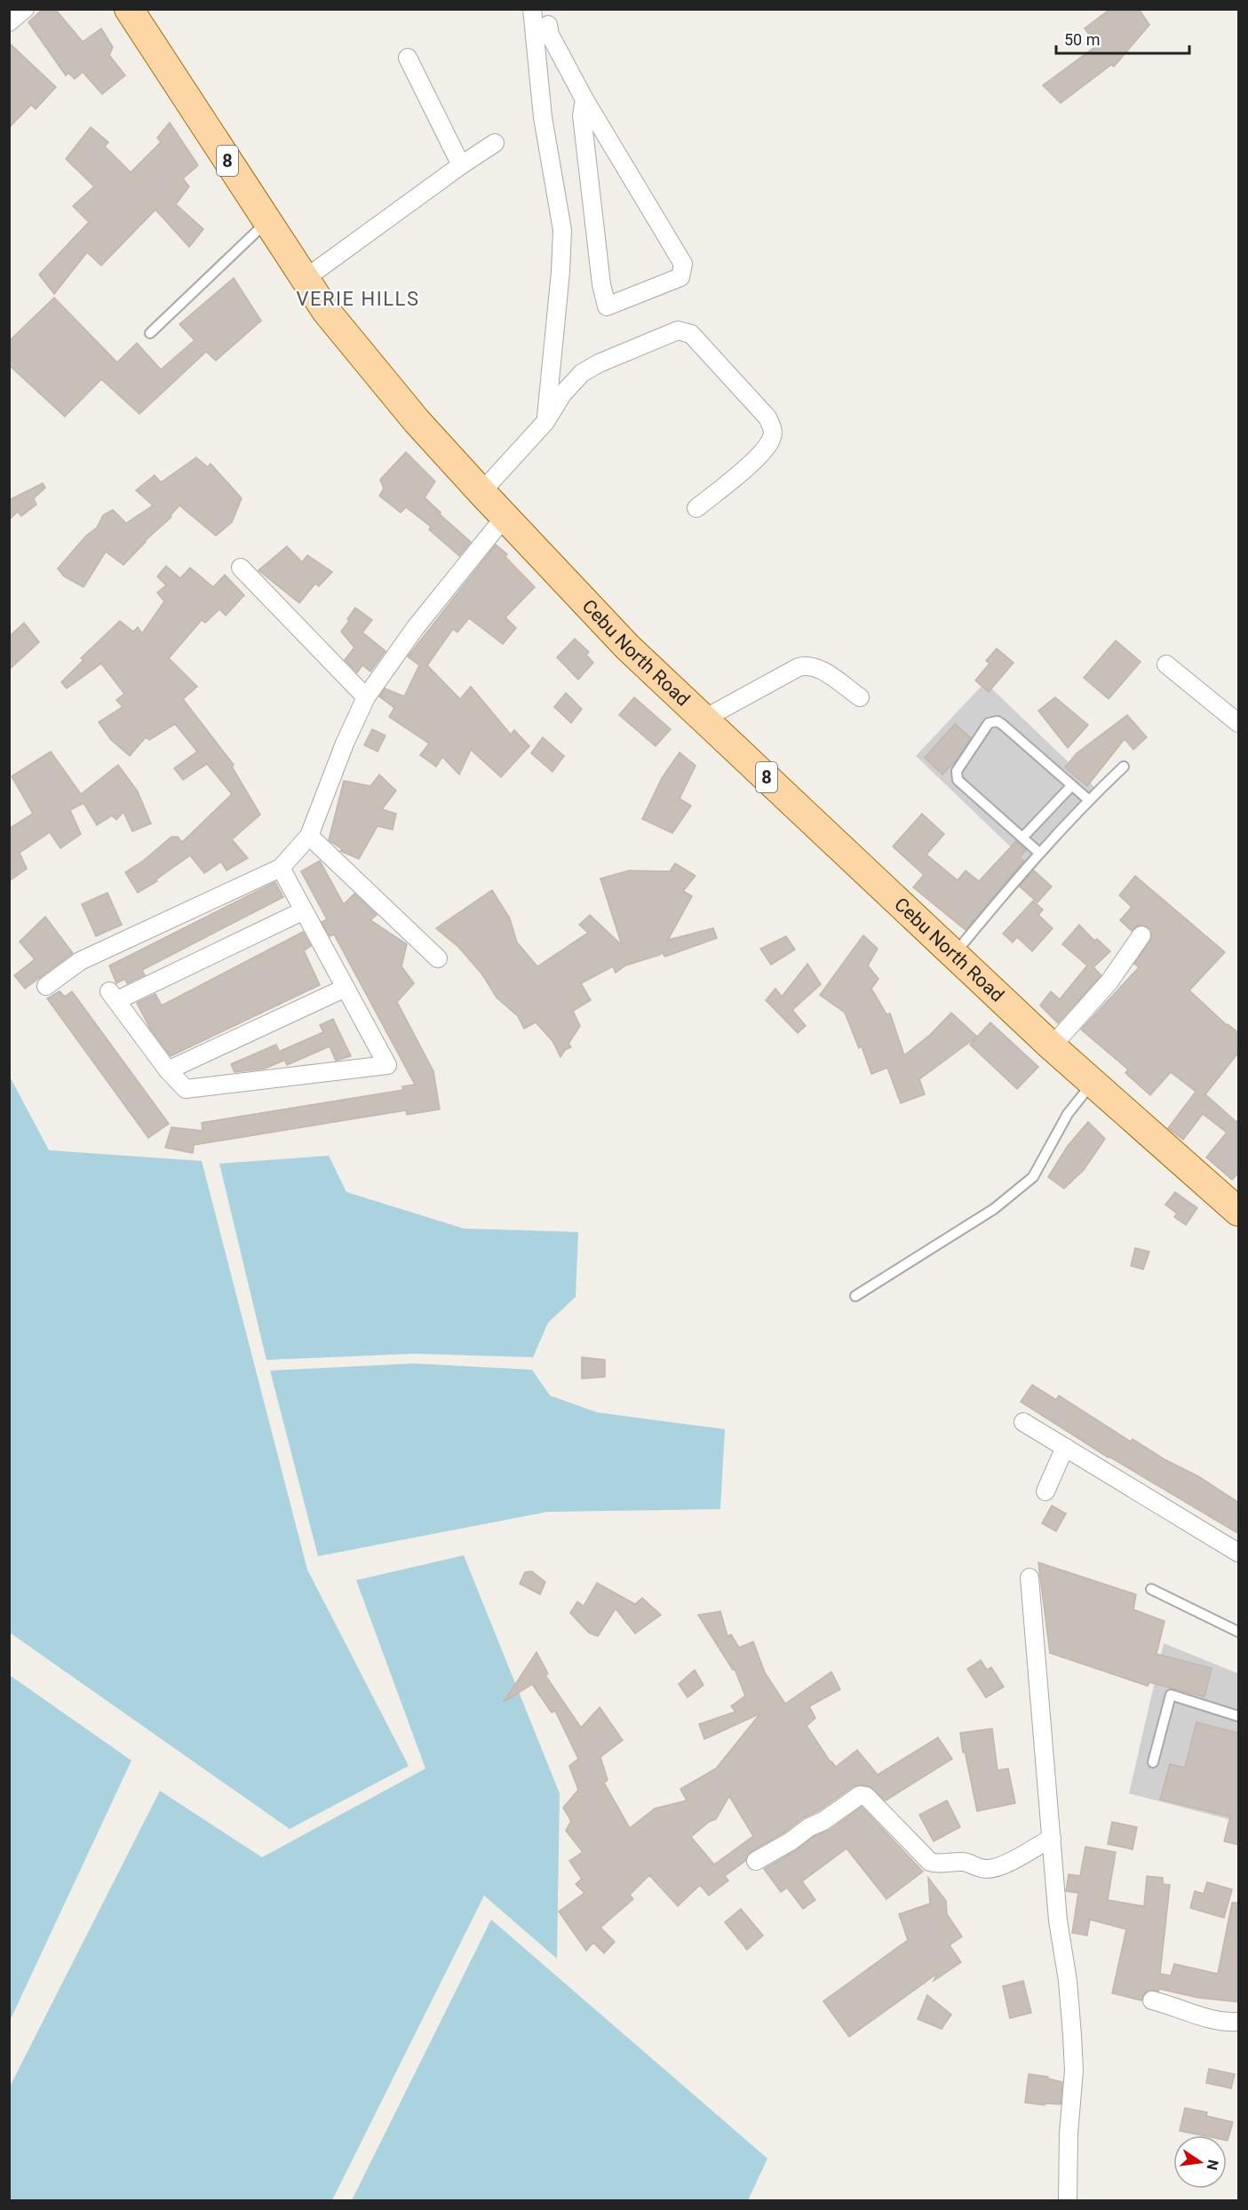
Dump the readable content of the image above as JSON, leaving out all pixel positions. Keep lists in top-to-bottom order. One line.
{"streets":{"main road":["8","Cebu North Road"]},"districts":["VERIE HILLS"],"scale_bar":"50 m","north":"right"}
